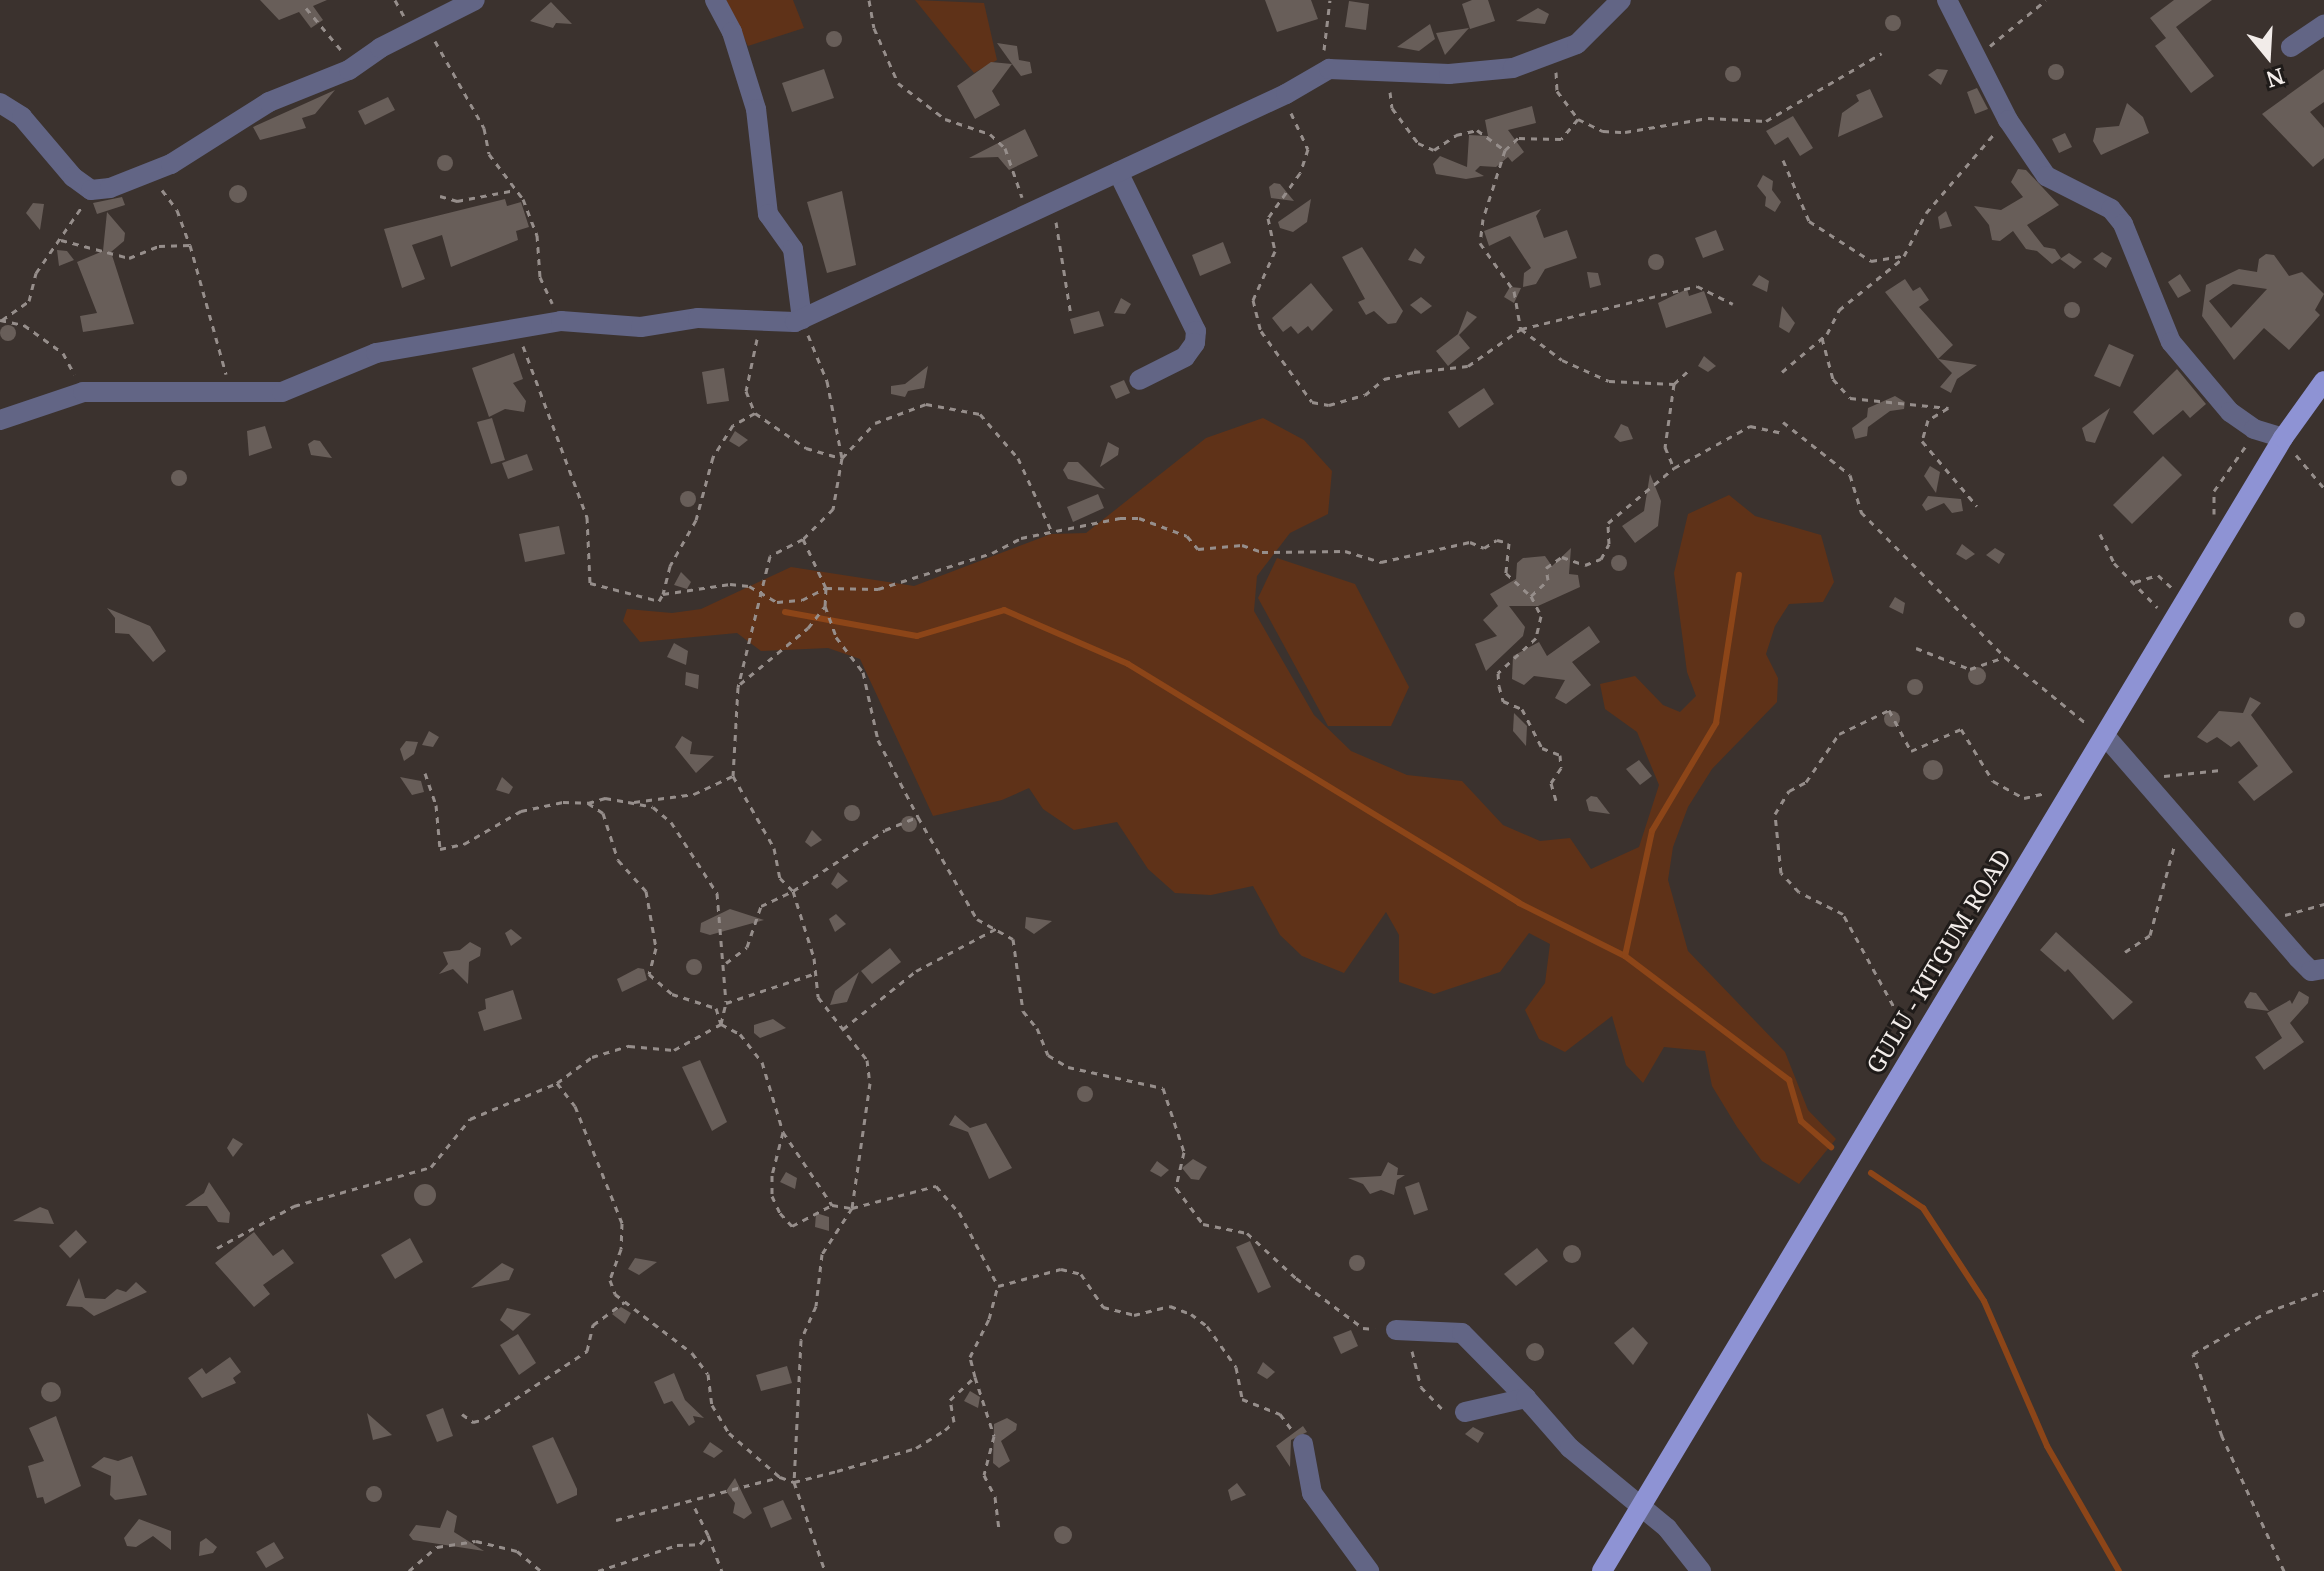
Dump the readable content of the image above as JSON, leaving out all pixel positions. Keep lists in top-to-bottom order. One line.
{"streets":{"main road":["GULU - KITGUM ROAD"]},"north":"bottom"}
